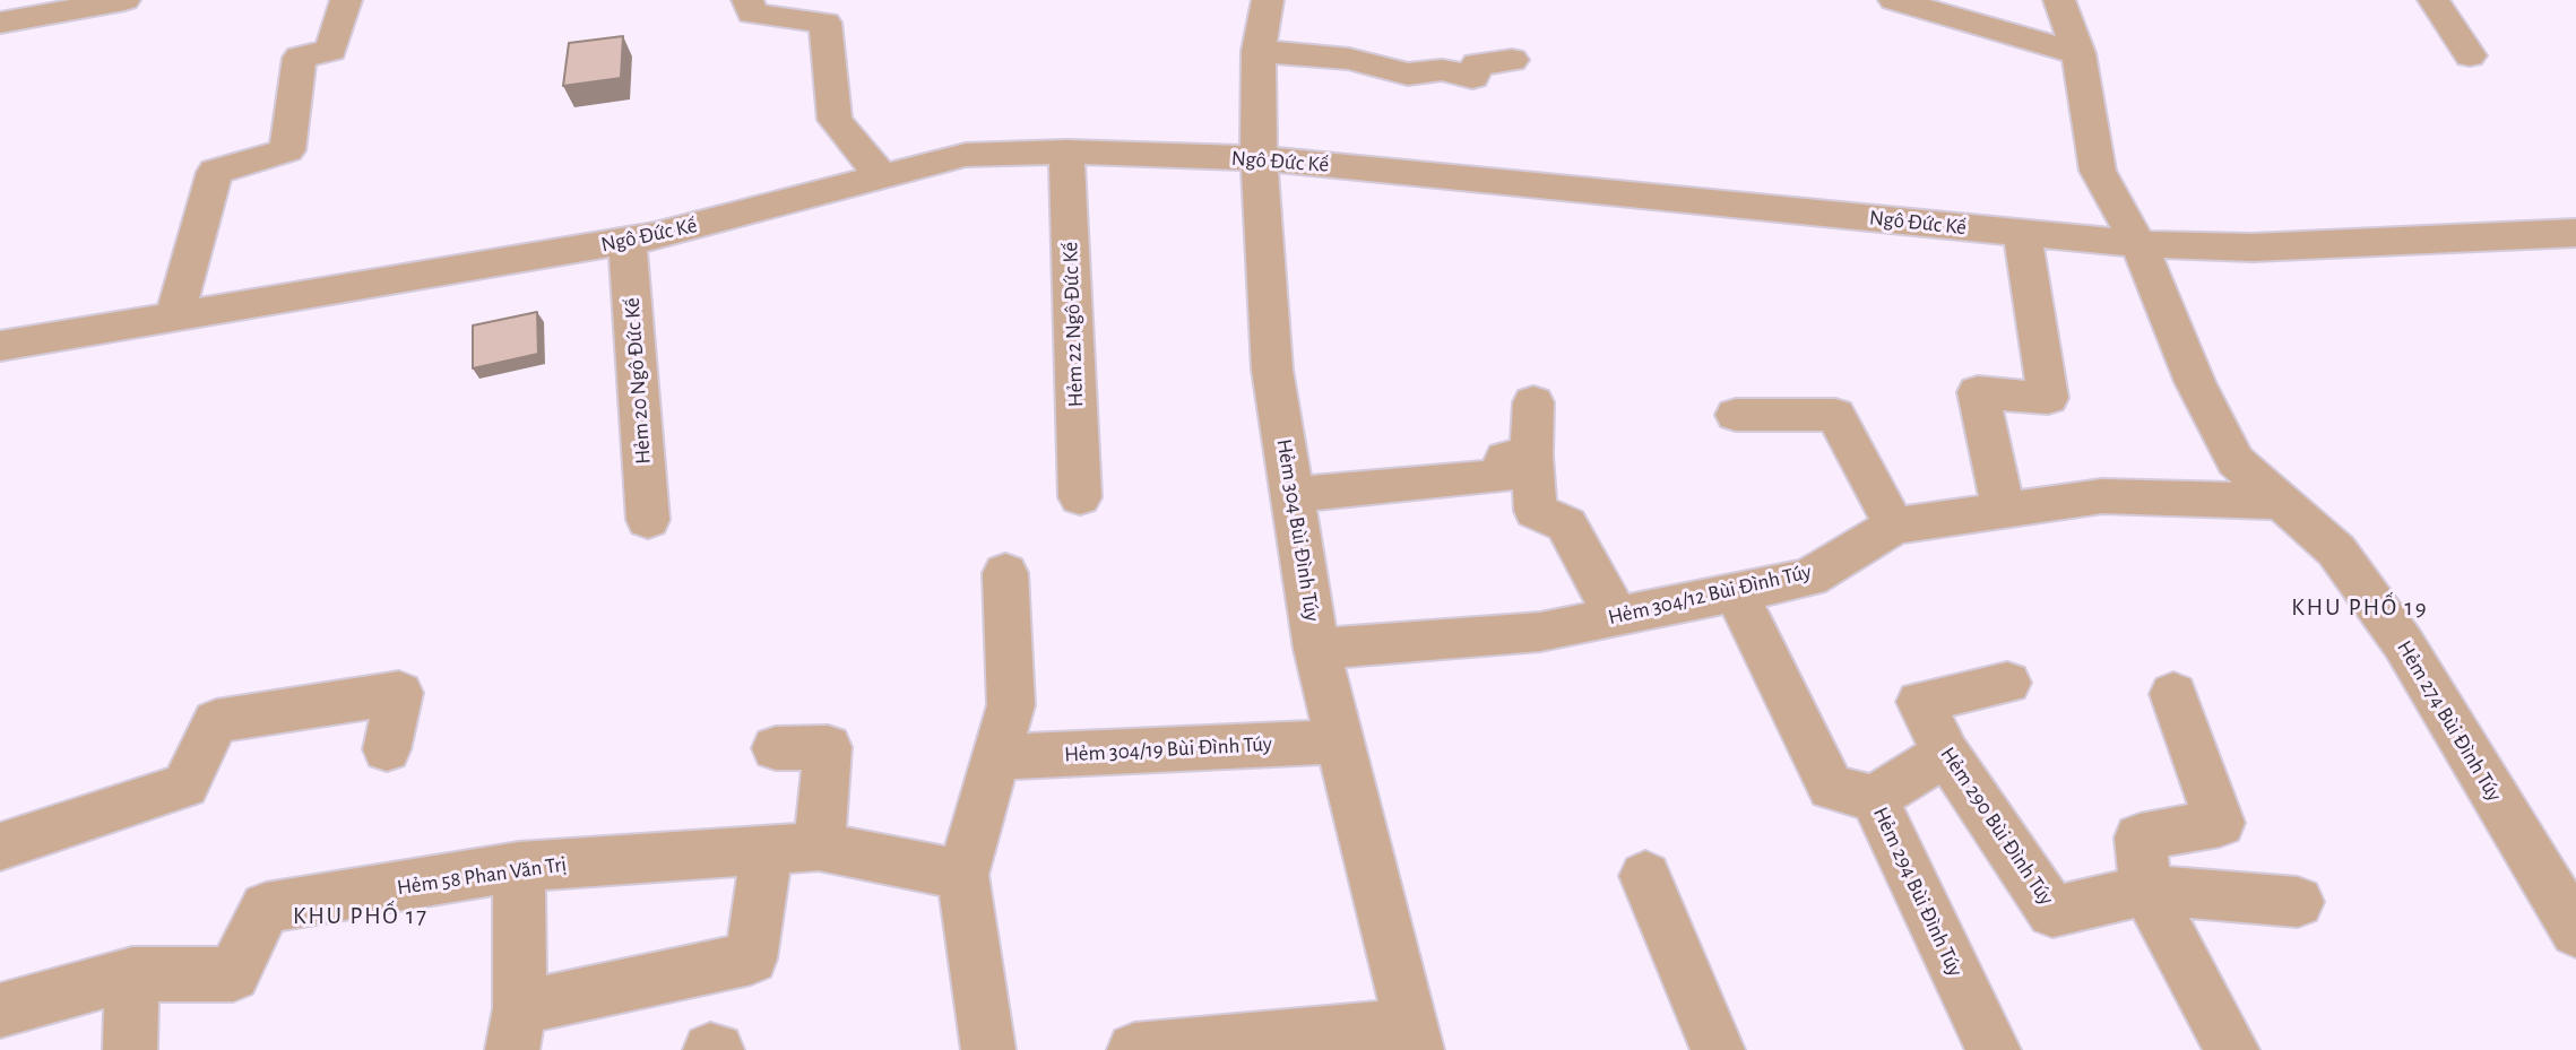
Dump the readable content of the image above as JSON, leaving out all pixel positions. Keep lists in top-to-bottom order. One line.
{"streets":{"street":["Ngô Đức Kế","Hẻm 22 Ngô Đức Kế","Hẻm 20 Ngô Đức Kế","Hẻm 304 Bùi Đình Túy","Hẻm 304/12 Bùi Đình Túy","Hẻm 274 Bùi Đình Túy","Hẻm 304/19 Bùi Đình Túy","Hẻm 290 Bùi Đình Túy","Hẻm 58 Phan Văn Trị","Hẻm 294 Bùi Đình Túy"]},"crossings":[["Ngô Đức Kế","Hẻm 22 Ngô Đức Kế"],["Ngô Đức Kế","Hẻm 20 Ngô Đức Kế"],["Ngô Đức Kế","Hẻm 304 Bùi Đình Túy"],["Ngô Đức Kế","Hẻm 274 Bùi Đình Túy"],["Hẻm 304 Bùi Đình Túy","Hẻm 304/12 Bùi Đình Túy"],["Hẻm 304 Bùi Đình Túy","Hẻm 304/19 Bùi Đình Túy"],["Hẻm 304/12 Bùi Đình Túy","Hẻm 274 Bùi Đình Túy"],["Hẻm 304/12 Bùi Đình Túy","Hẻm 294 Bùi Đình Túy"]],"districts":["KHU PHỐ 19","KHU PHỐ 17"]}
